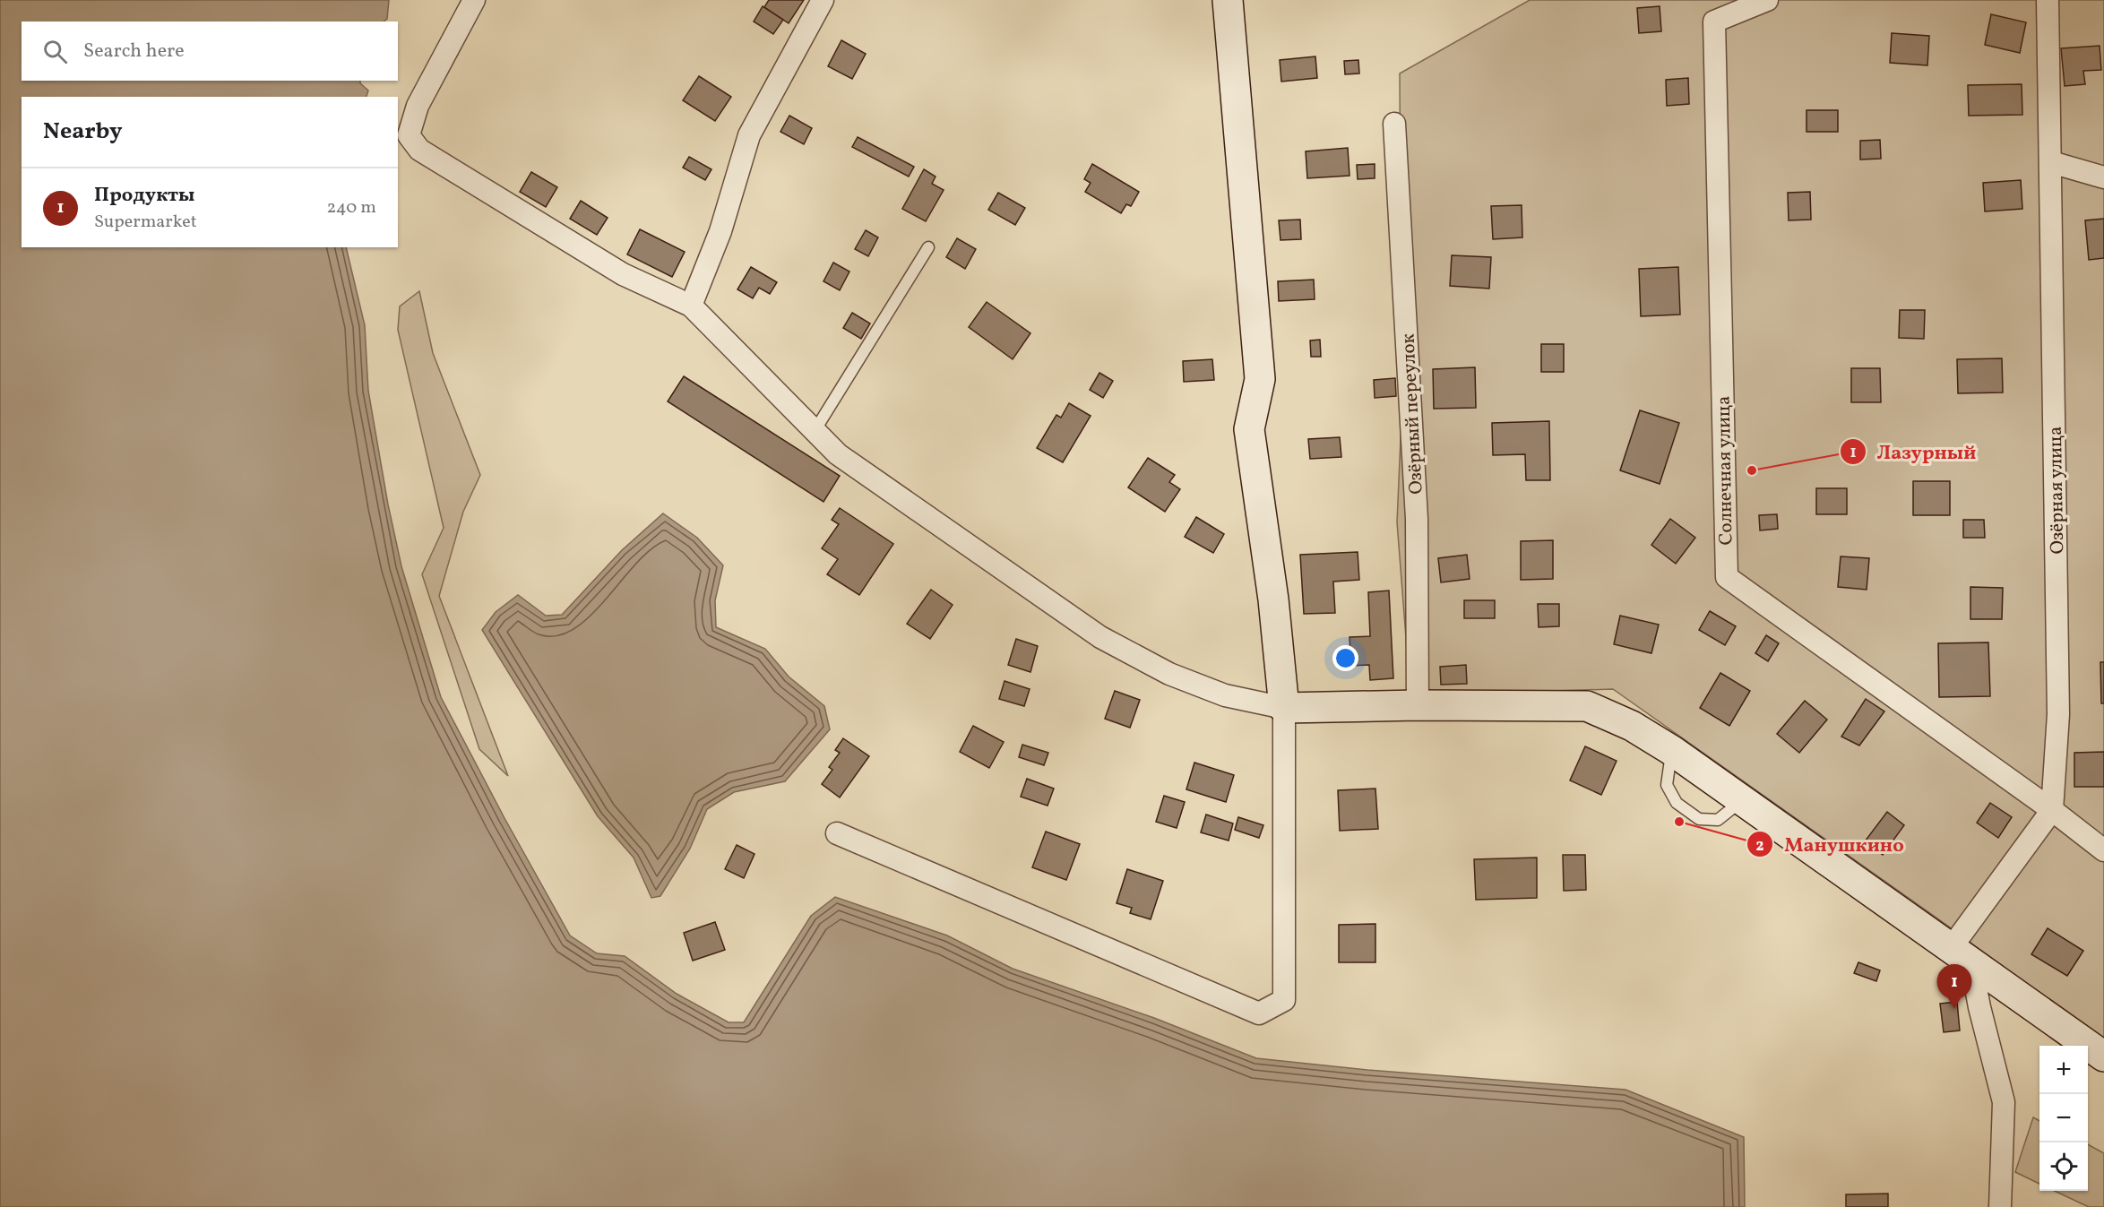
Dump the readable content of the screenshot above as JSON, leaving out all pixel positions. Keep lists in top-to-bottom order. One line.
{"streets":{"street":["Озёрный переулок","Солнечная улица","Озёрная улица"]},"crossings":[["Солнечная улица","Озёрная улица"]],"places":["Лазурный","Манушкино"],"page":{"search":"Search here","heading":"Nearby","list":[{"mark":"1","name":"Продукты","note":"Supermarket","value":"240 m"}],"pins":"1","map_buttons":["+","−"]}}
